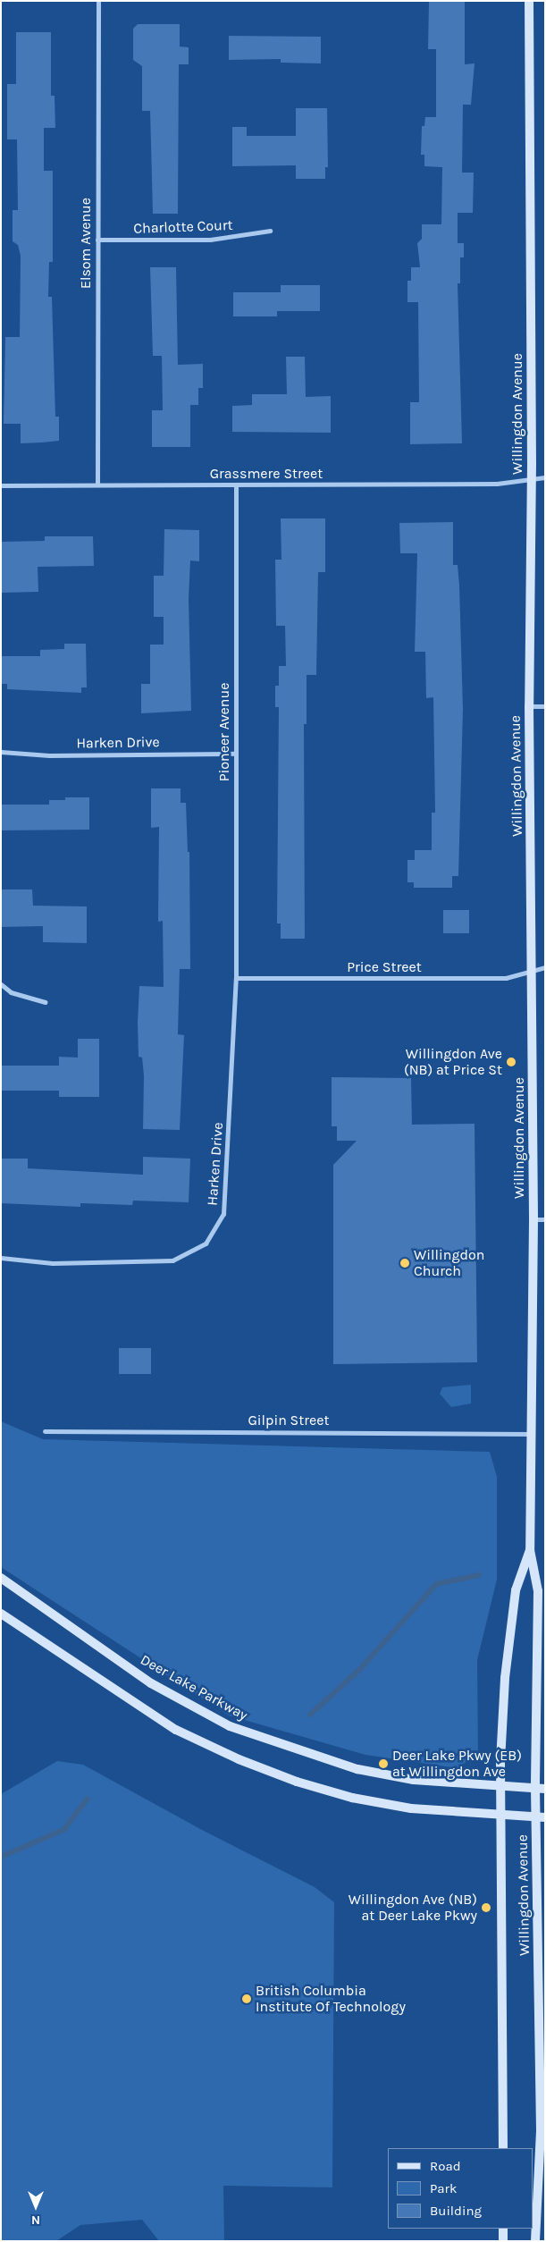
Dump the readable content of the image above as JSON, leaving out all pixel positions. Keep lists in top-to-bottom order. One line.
{"streets":{"main road":["Willingdon Avenue","Deer Lake Parkway"],"street":["Charlotte Court","Elsom Avenue","Grassmere Street","Pioneer Avenue","Harken Drive","Price Street","Gilpin Street"]},"crossings":[["Charlotte Court","Elsom Avenue"],["Elsom Avenue","Grassmere Street"],["Willingdon Avenue","Grassmere Street"],["Willingdon Avenue","Price Street"],["Willingdon Avenue","Gilpin Street"],["Willingdon Avenue","Deer Lake Parkway"],["Grassmere Street","Pioneer Avenue"],["Pioneer Avenue","Harken Drive"],["Pioneer Avenue","Price Street"],["Harken Drive","Price Street"]],"places":["Willingdon Ave (NB) at Price St","Willingdon Church","Deer Lake Pkwy (EB) at Willingdon Ave","Willingdon Ave (NB) at Deer Lake Pkwy","British Columbia Institute Of Technology"],"legend":["Road","Park","Building"],"north":"bottom"}
